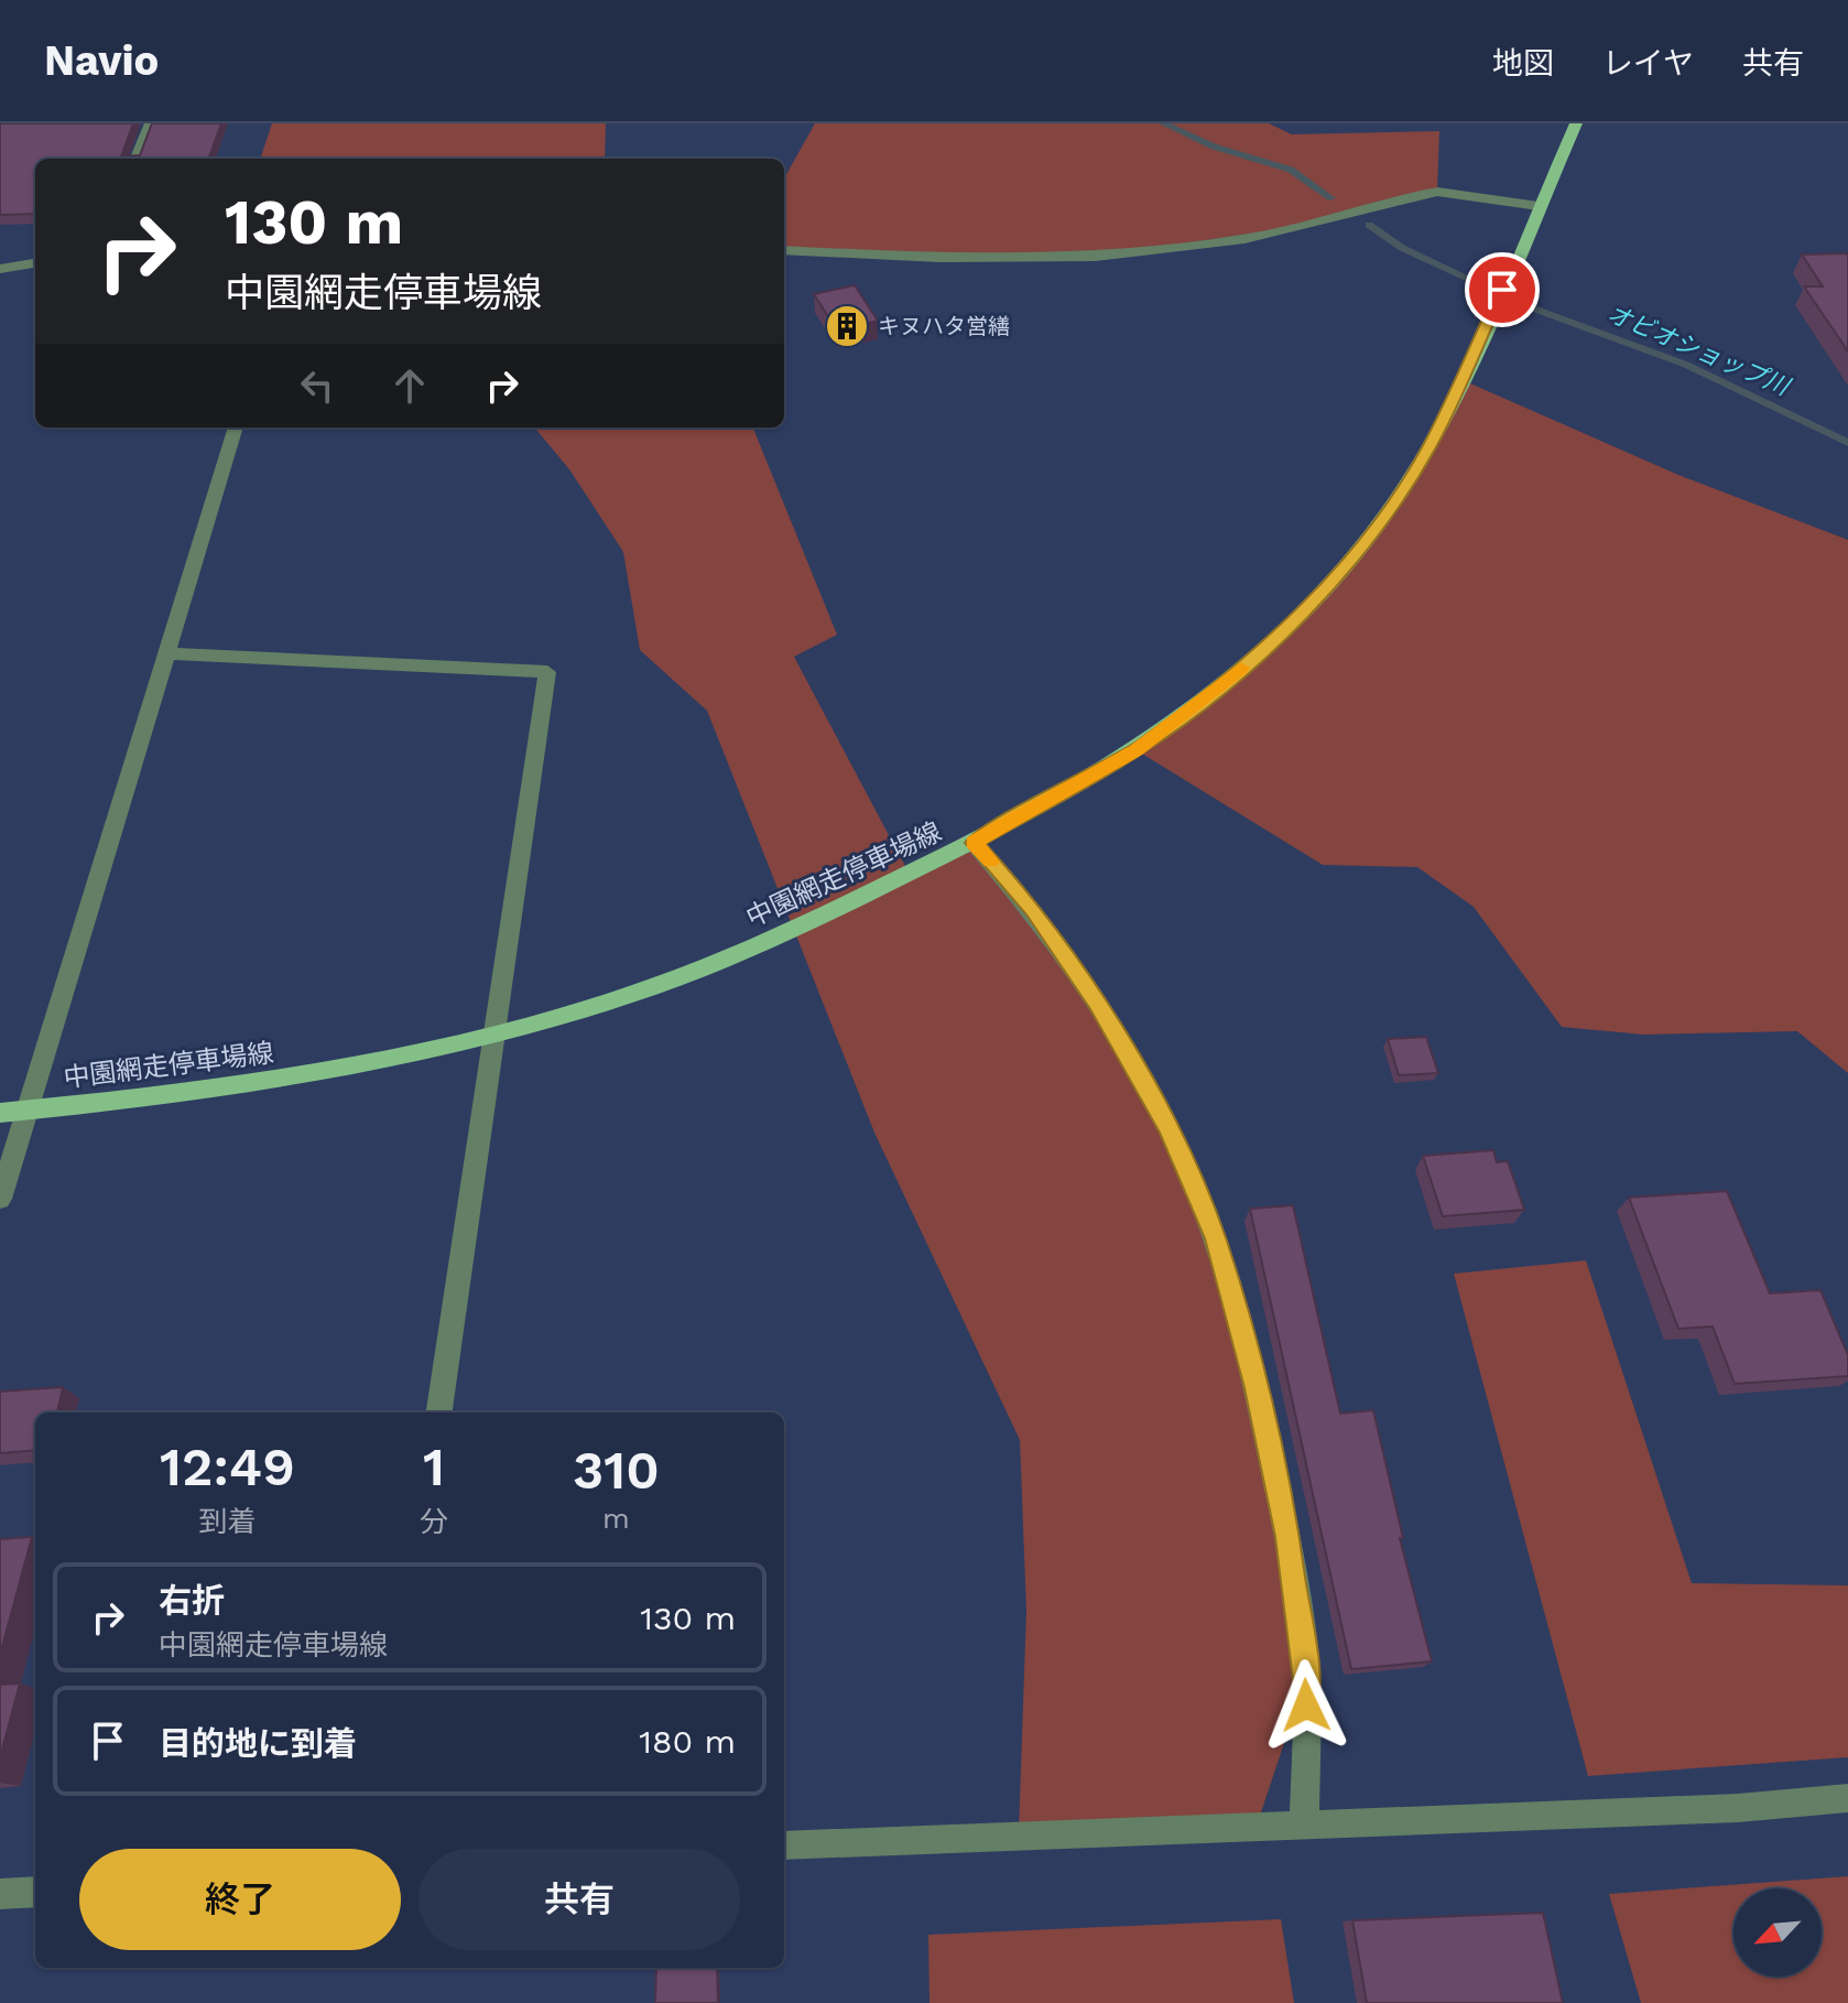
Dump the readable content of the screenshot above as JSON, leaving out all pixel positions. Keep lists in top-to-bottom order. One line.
{"streets":{"main road":["中園網走停車場線"]},"water":["オビオショップ川"],"places":{"building":["キヌハタ営繕"]},"north":"bottom left","page":{"header":"Navio","nav":["地図","レイヤ","共有"],"turn":["130 m","中園網走停車場線"],"eta":["12:49","到着","1","分","310","m"],"list":[{"name":"右折","note":"中園網走停車場線","value":"130 m"},{"name":"目的地に到着","value":"180 m"}],"buttons":["終了","共有"]}}
